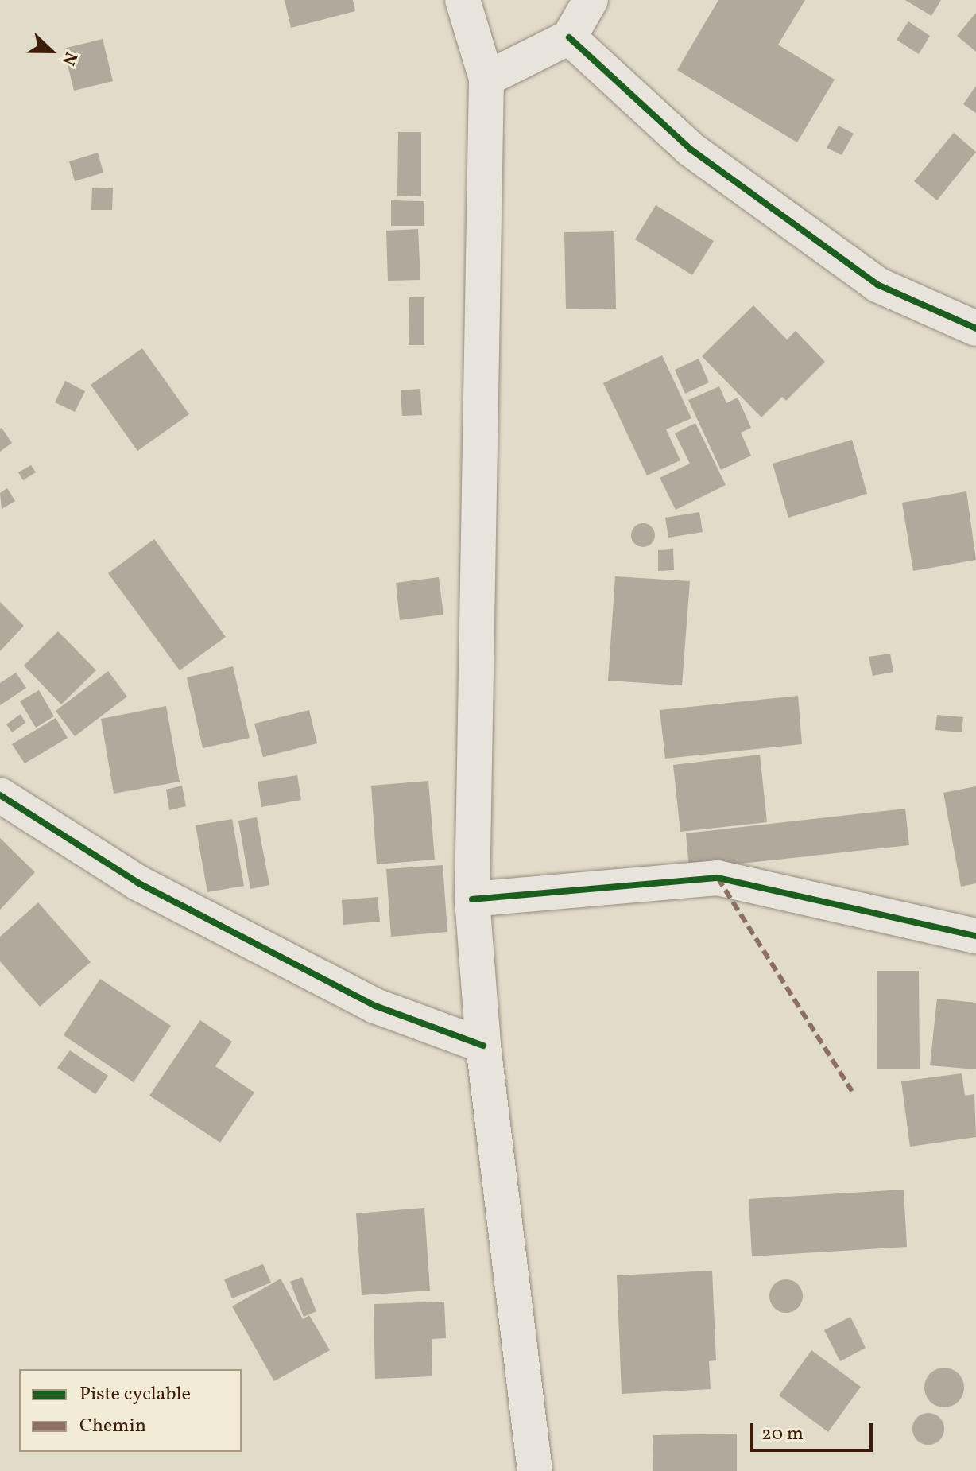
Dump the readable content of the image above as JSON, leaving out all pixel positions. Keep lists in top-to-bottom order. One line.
{"legend":["Piste cyclable","Chemin"],"scale_bar":"20 m","north":"right"}
